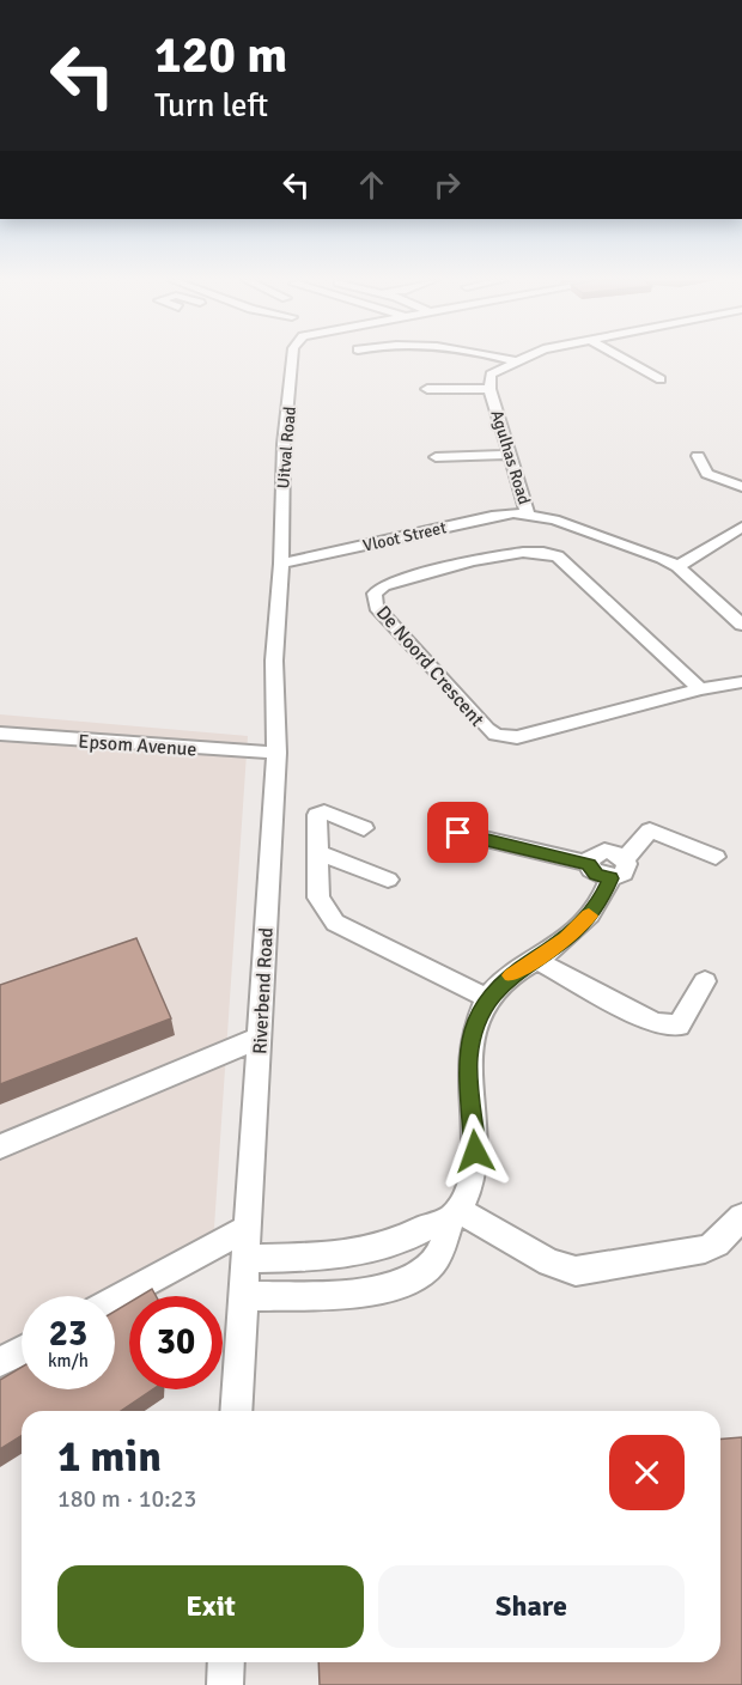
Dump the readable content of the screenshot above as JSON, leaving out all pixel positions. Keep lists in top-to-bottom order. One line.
{"streets":{"street":["Uitval Road","Agulhas Road","Vloot Street","De Noord Crescent","Epsom Avenue","Riverbend Road"]},"crossings":[["Uitval Road","Vloot Street"],["Uitval Road","Riverbend Road"],["Agulhas Road","Vloot Street"],["Vloot Street","Riverbend Road"],["Epsom Avenue","Riverbend Road"]],"page":{"turn":["120 m","Turn left"],"speed":"23 km/h","limit":"30","heading":["1 min","180 m · 10:23"],"buttons":["Exit","Share"]}}
